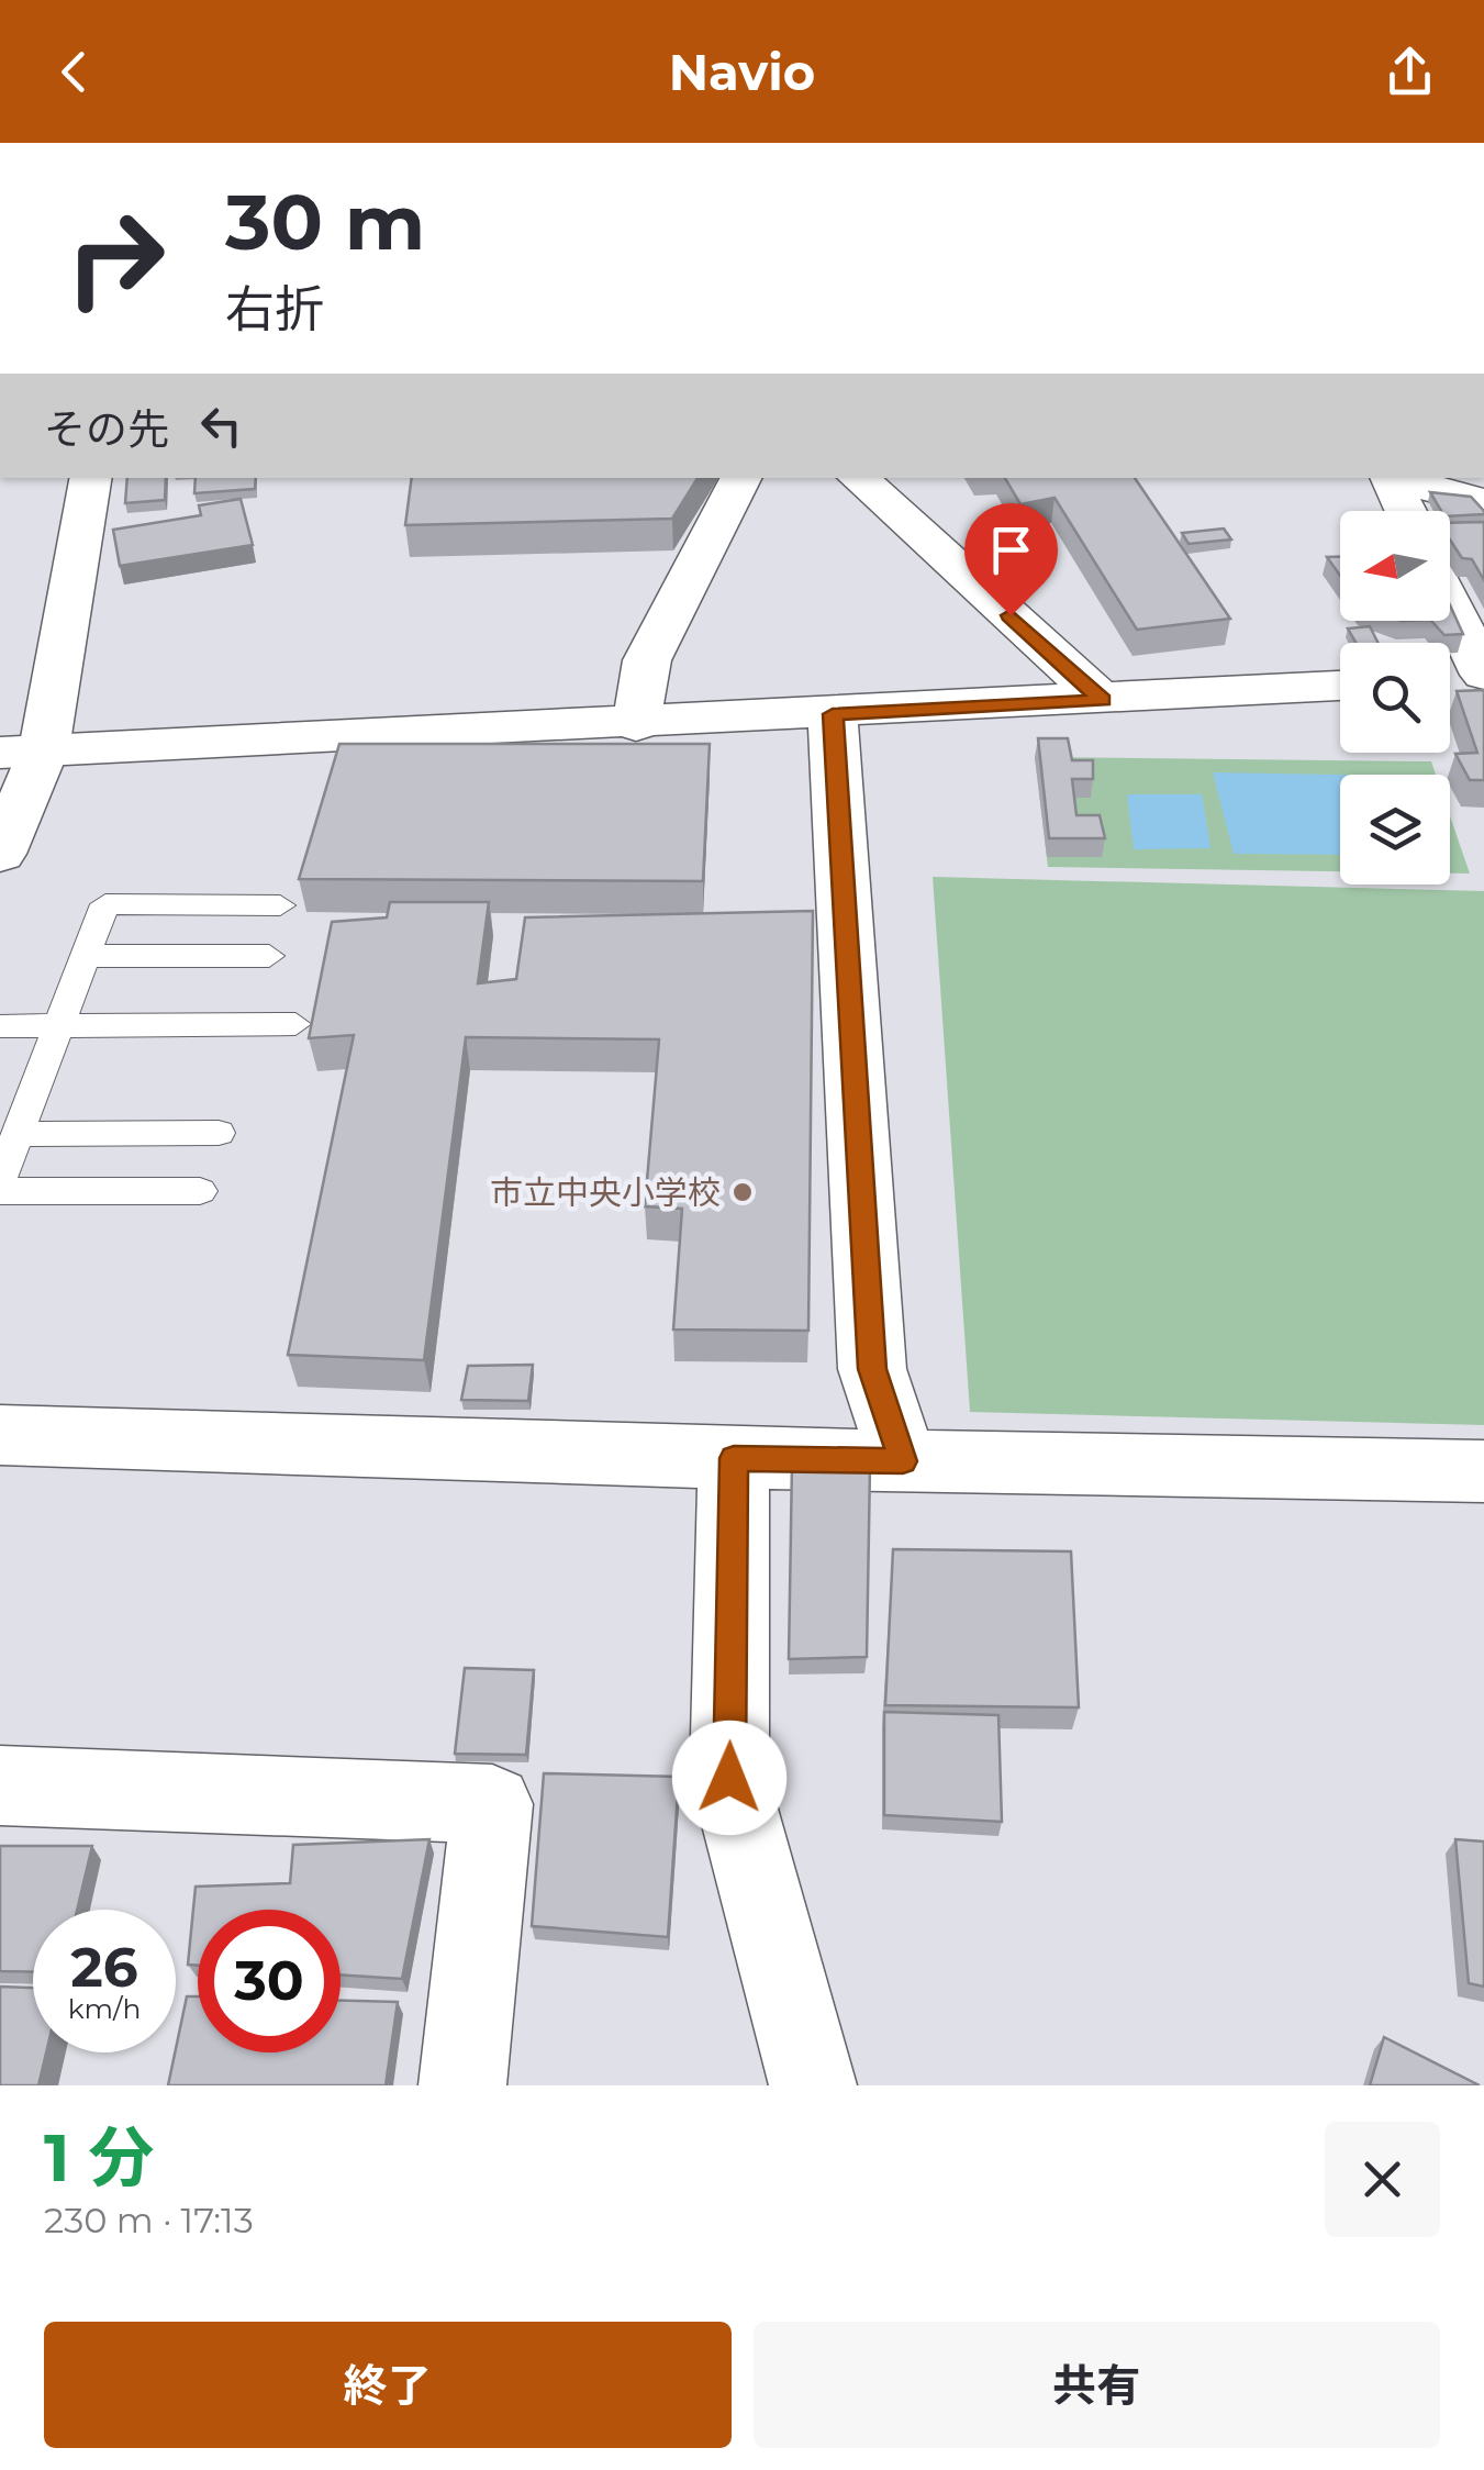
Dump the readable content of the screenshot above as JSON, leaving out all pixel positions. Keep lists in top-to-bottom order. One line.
{"places":["市立中央小学校"],"north":"left","page":{"header":"Navio","turn":["30 m","右折"],"then":"その先","speed":"26 km/h","limit":"30","heading":["1 分","230 m · 17:13"],"buttons":["終了","共有"]}}
